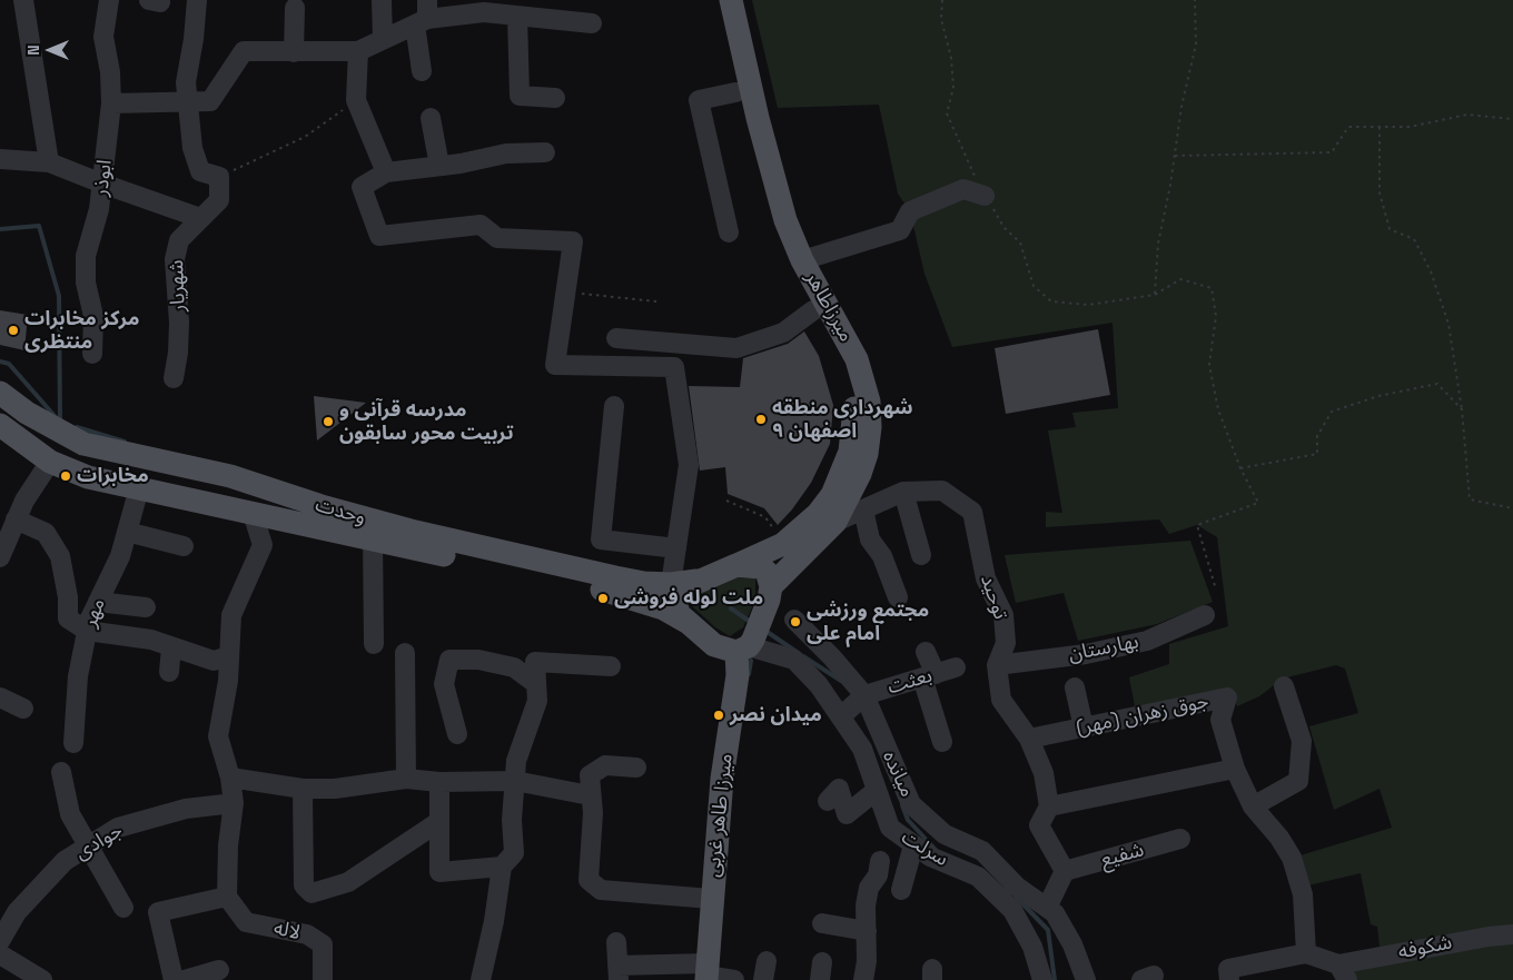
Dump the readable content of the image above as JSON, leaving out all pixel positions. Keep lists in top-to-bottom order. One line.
{"streets":{"main road":["میرزاطاهر","وحدت","میرزا طاهر غربی"],"street":["ابوذر","شهریار","توحید","مهر","بهارستان","بعثت","جوق زهران (مهر)","میانده","جوادی","سرلت","شفیع","لاله","شکوفه"]},"crossings":[["میرزاطاهر","وحدت"],["میرزاطاهر","توحید"],["میرزاطاهر","میرزا طاهر غربی"],["وحدت","مهر"],["وحدت","میرزا طاهر غربی"],["توحید","بهارستان"],["توحید","جوق زهران (مهر)"],["توحید","شفیع"],["بعثت","میانده"],["بعثت","سرلت"],["میانده","سرلت"]],"places":["مرکز مخابرات منتظری","شهرداری منطقه ۹ اصفهان","مدرسه قرآنی و تربیت محور سابقون","مخابرات","ملت لوله فروشی","مجتمع ورزشی امام علی","میدان نصر"],"north":"left"}
